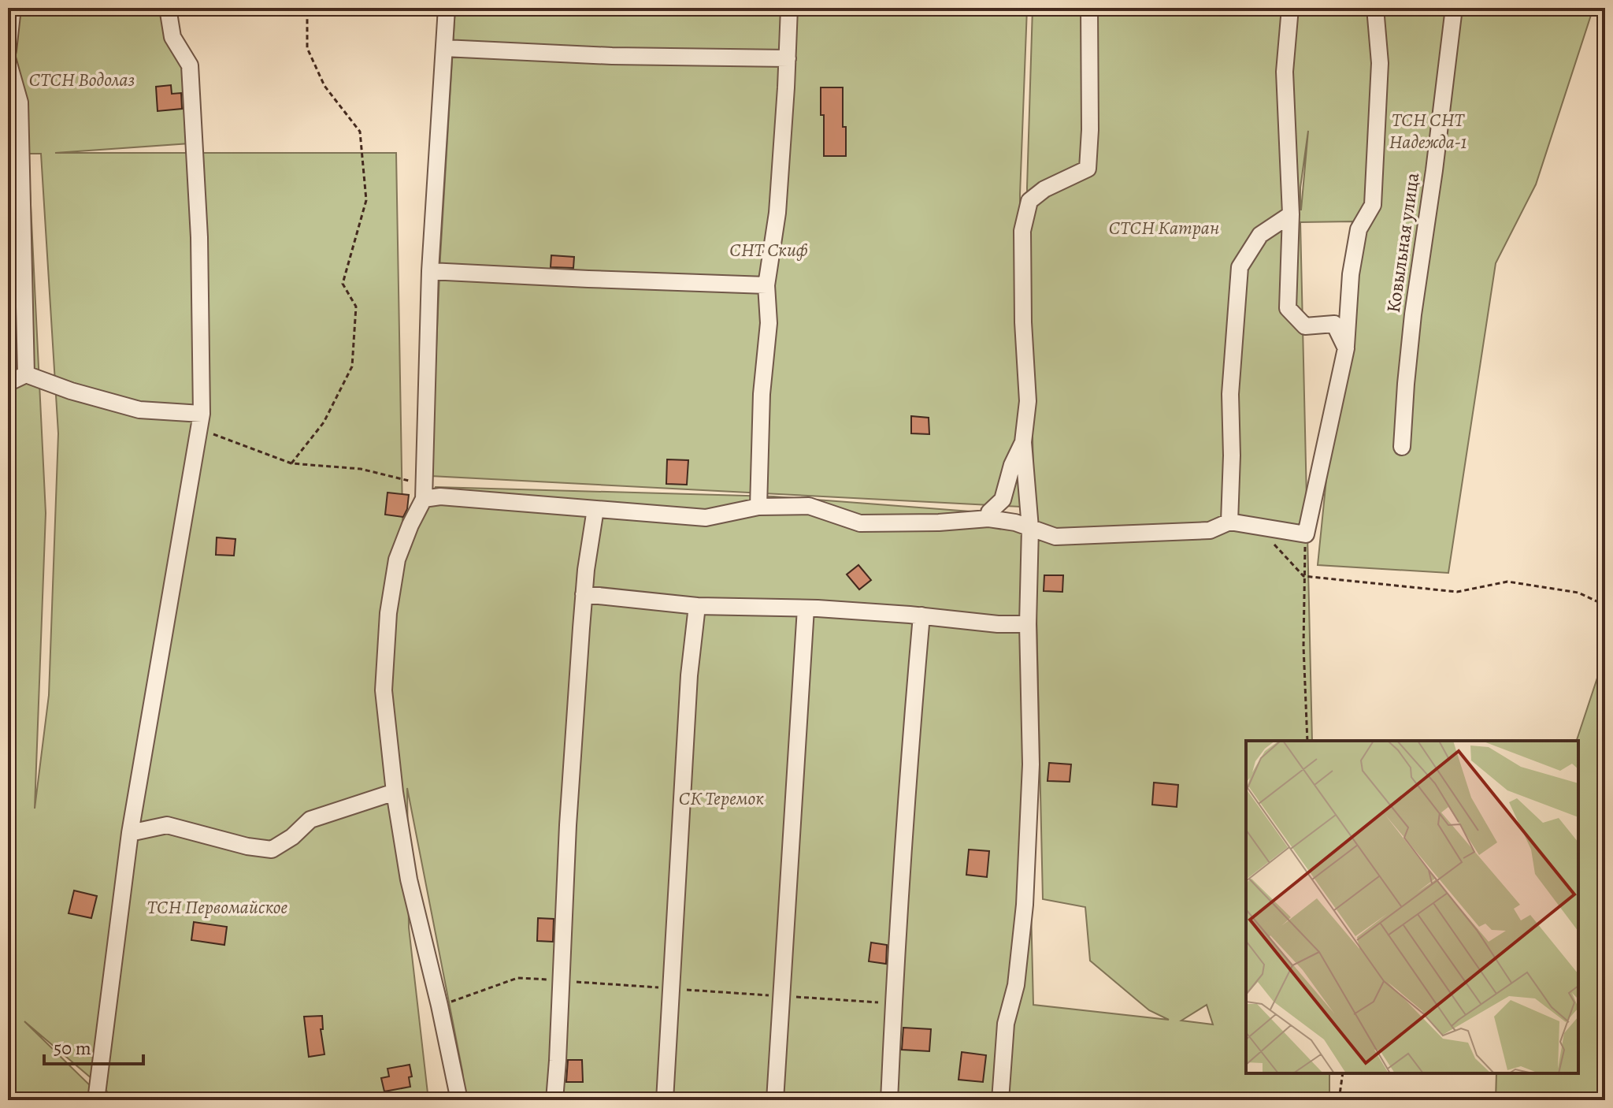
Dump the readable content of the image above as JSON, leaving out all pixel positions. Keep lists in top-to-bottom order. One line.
{"streets":{"street":["Ковыльная улица"]},"parks":["СТСН Водолаз","ТСН СНТ Надежда-1","СТСН Катран","СНТ Скиф","СК Теремок","ТСН Первомайское"],"scale_bar":"50 m"}
